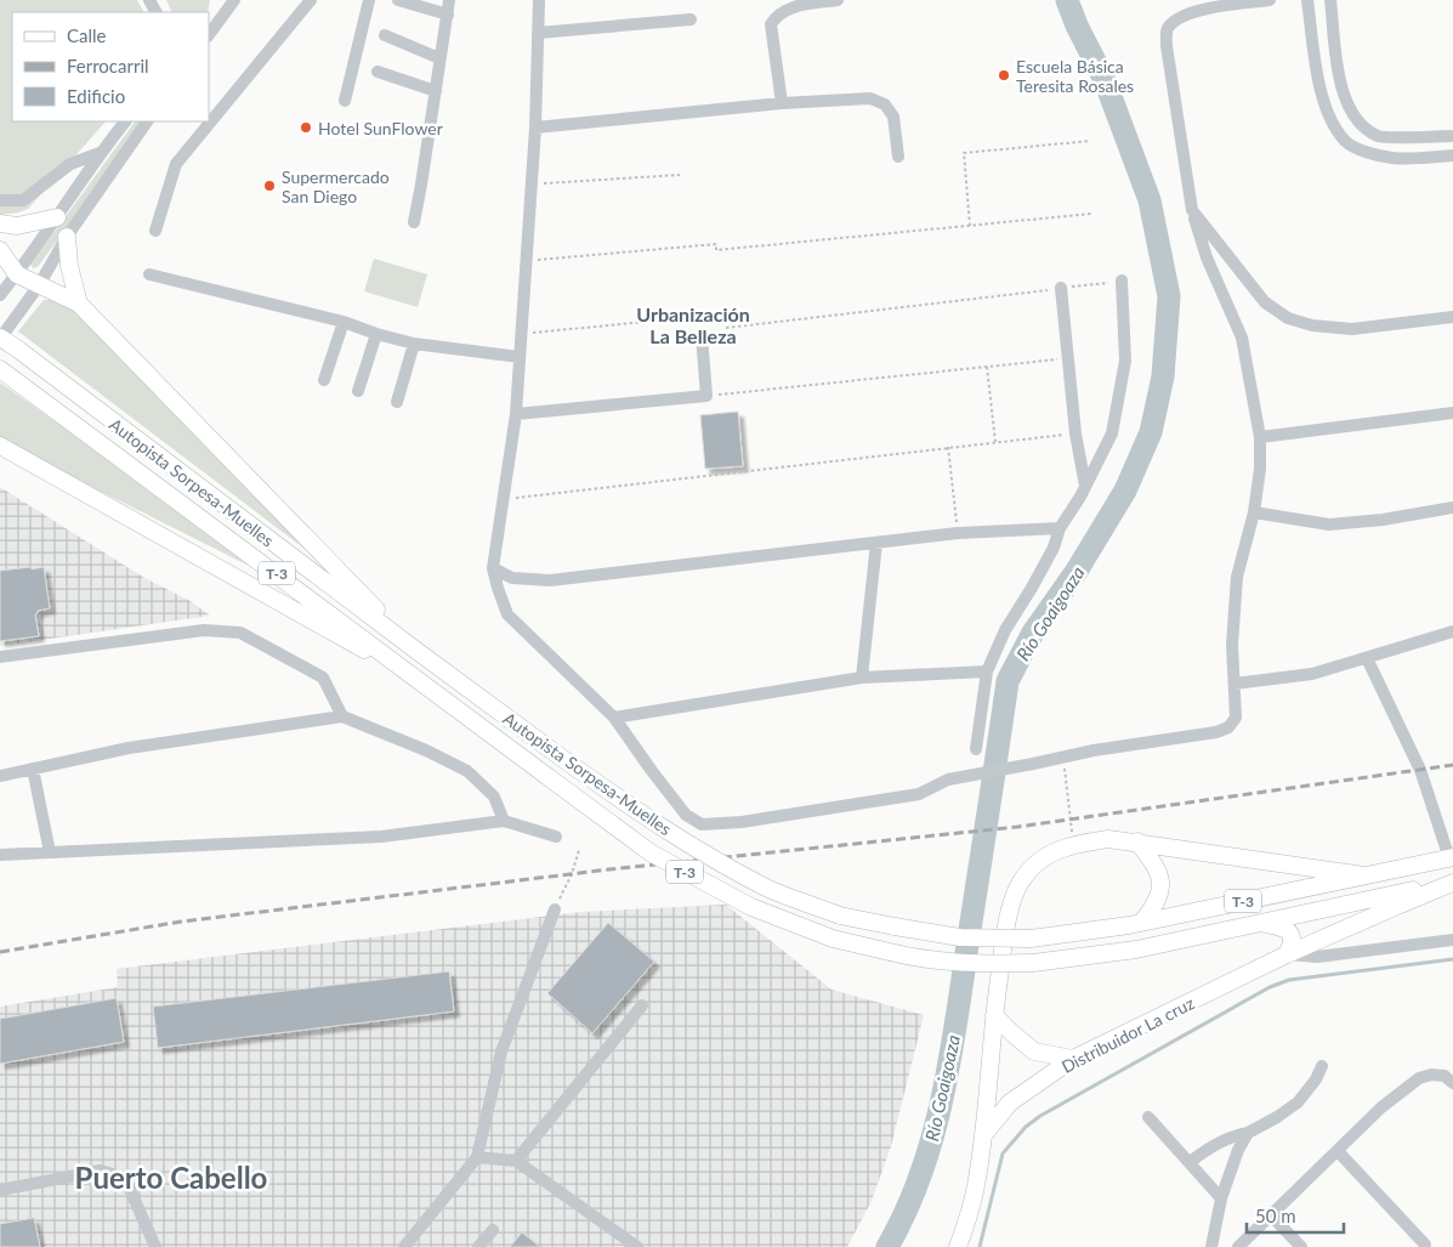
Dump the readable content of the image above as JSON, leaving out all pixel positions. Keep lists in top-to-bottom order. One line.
{"streets":{"main road":["Autopista Sorpesa-Muelles","T-3","Distribuidor La cruz"]},"crossings":[["Autopista Sorpesa-Muelles","Distribuidor La cruz"]],"districts":["Urbanización La Belleza","Puerto Cabello"],"water":["Río Goaigoaza"],"places":["Escuela Básica Teresita Rosales","Hotel SunFlower","Supermercado San Diego"],"legend":["Calle","Ferrocarril","Edificio"],"scale_bar":"50 m"}
